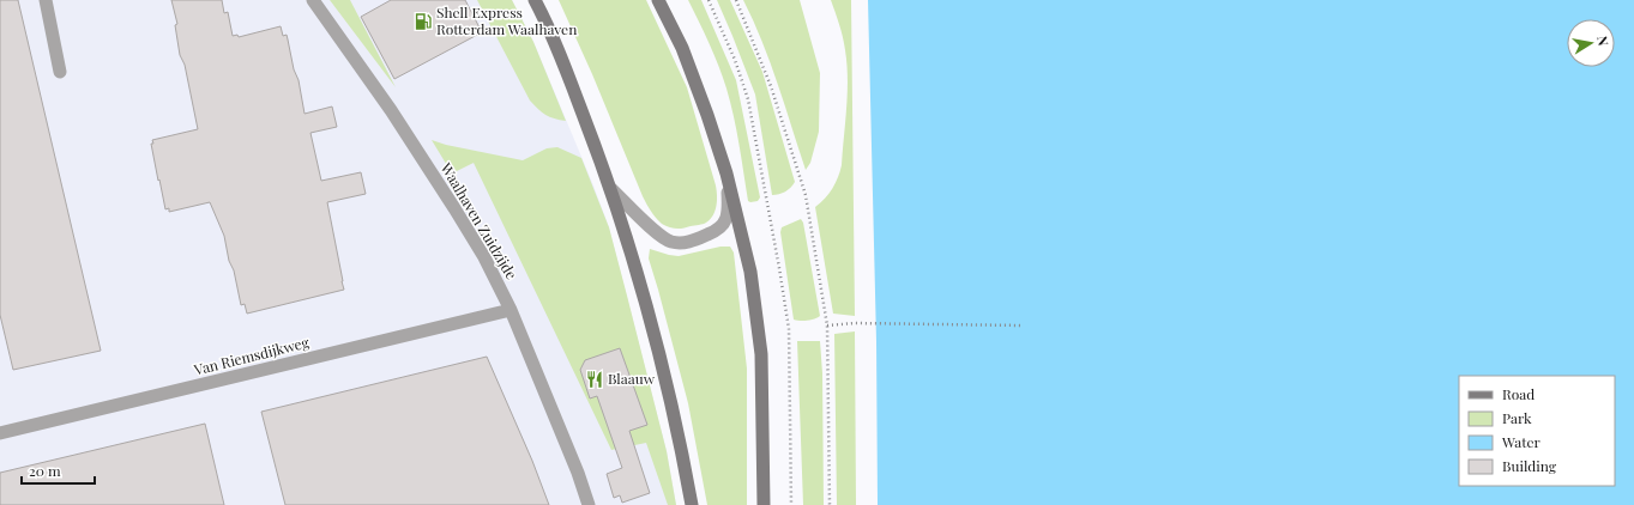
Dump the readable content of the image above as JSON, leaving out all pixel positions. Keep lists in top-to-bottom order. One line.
{"streets":{"street":["Waalhaven Zuidzijde","Van Riemsdijkweg"]},"crossings":[["Waalhaven Zuidzijde","Van Riemsdijkweg"]],"places":{"fuel station":["Shell Express Rotterdam Waalhaven"],"restaurant":["Blaauw"]},"legend":["Road","Park","Water","Building"],"scale_bar":"20 m","north":"right"}
